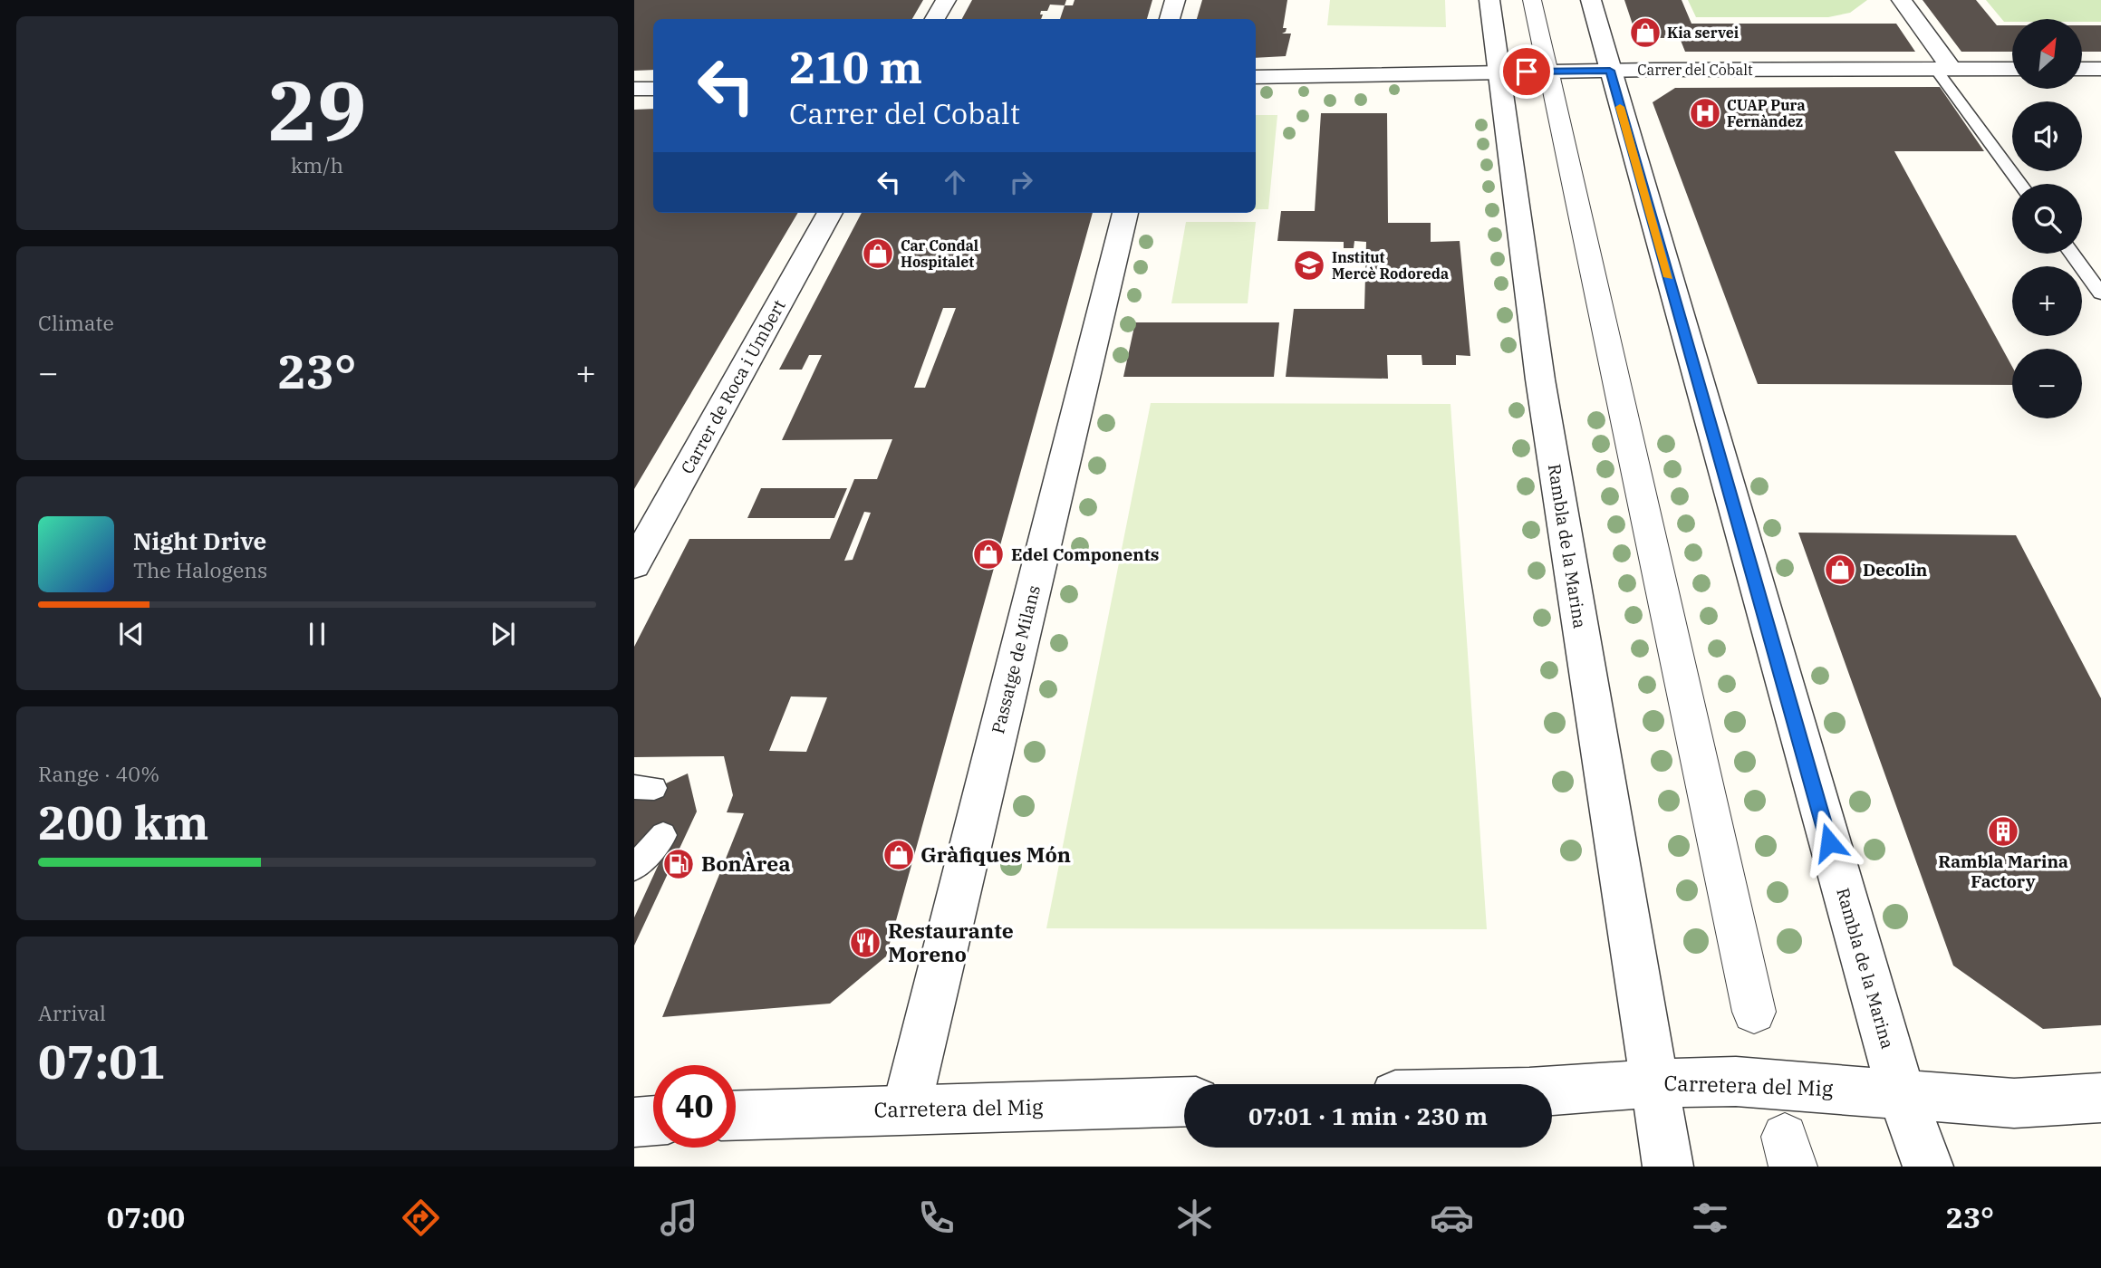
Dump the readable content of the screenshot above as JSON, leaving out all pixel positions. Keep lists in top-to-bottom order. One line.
{"streets":{"street":["Carrer del Cobalt","Carrer de Roca i Umbert","Rambla de la Marina","Passatge de Milans","Carretera del Mig"]},"crossings":[["Carrer del Cobalt","Rambla de la Marina"],["Rambla de la Marina","Carretera del Mig"],["Passatge de Milans","Carretera del Mig"]],"places":{"shop":["Kia servei","Car Condal Hospitalet","Edel Components","Decolin","Gràfiques Món"],"hospital":["CUAP Pura Fernàndez"],"school or university":["Institut Mercè Rodoreda"],"building":["Rambla Marina Factory"],"fuel station":["BonÀrea"],"restaurant":["Restaurante Moreno"]},"north":"top right","page":{"tile":[["29","km/h"],"Climate",["Range · 40%","200 km"],["Arrival","07:01"]],"map_buttons":["+","−"],"turn":["210 m","Carrer del Cobalt"],"heat":["−","23°","+"],"song":["Night Drive","The Halogens"],"limit":"40","trip":"07:01 · 1 min · 230 m","tabs":["07:00","23°"]}}
